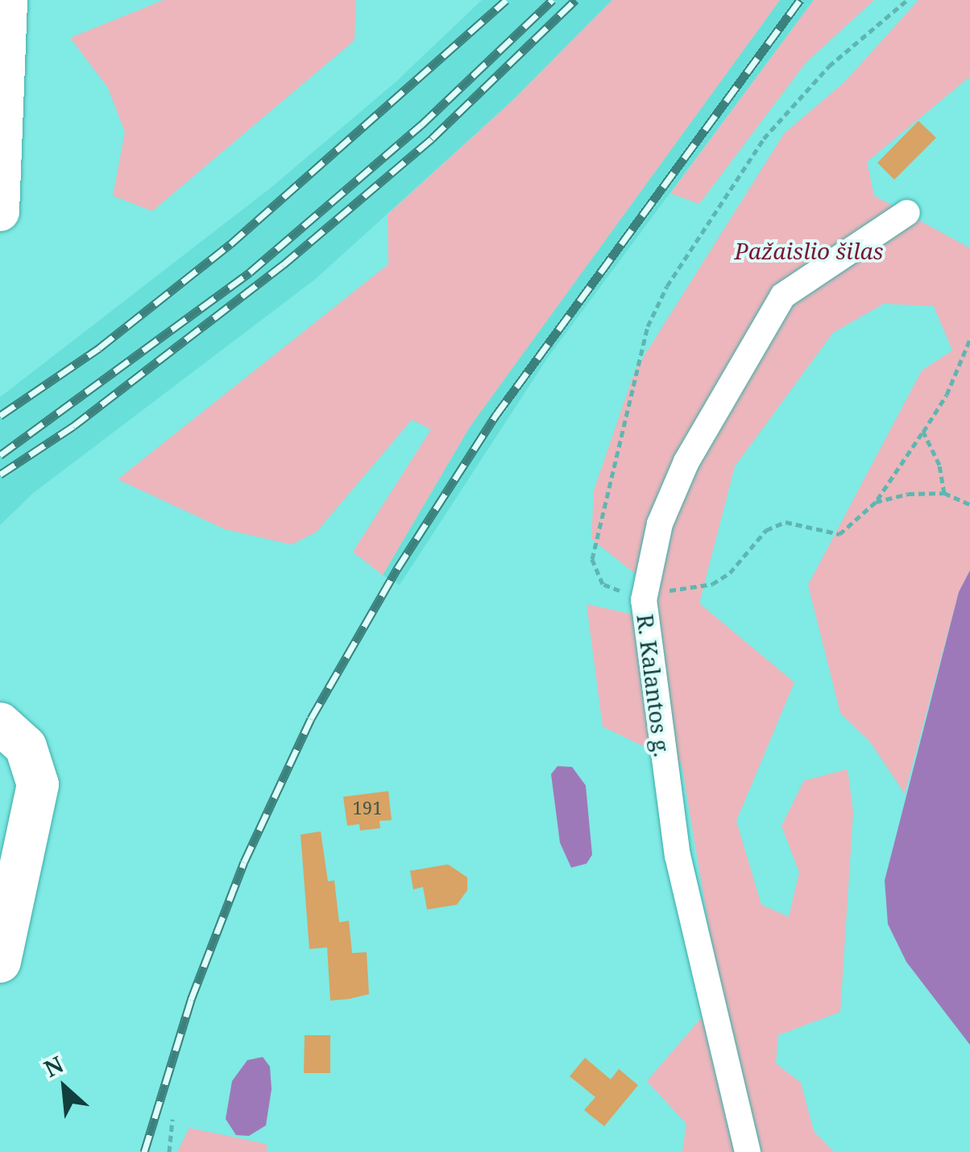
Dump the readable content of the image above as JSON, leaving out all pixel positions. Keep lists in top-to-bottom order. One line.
{"streets":{"street":["R. Kalantos g."]},"parks":["Pažaislio šilas"],"house_numbers":["191"],"north":"top left"}
